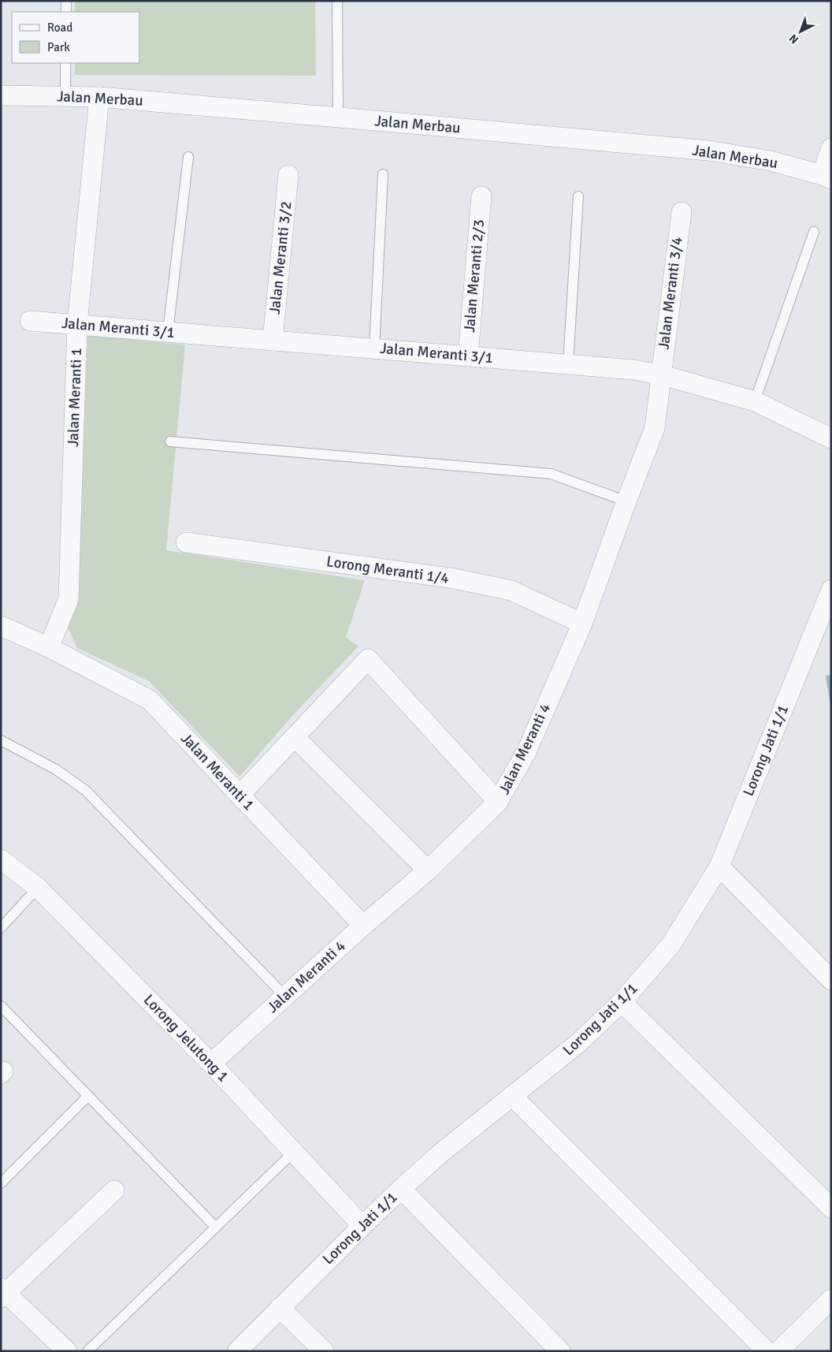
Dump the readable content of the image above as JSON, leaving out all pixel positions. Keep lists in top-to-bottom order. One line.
{"streets":{"street":["Jalan Merbau","Jalan Meranti 3/2","Jalan Meranti 2/3","Jalan Meranti 3/4","Jalan Meranti 3/1","Jalan Meranti 1","Lorong Meranti 1/4","Jalan Meranti 4","Lorong Jati 1/1","Lorong Jelutong 1"]},"crossings":[["Jalan Merbau","Jalan Meranti 1"],["Jalan Meranti 3/2","Jalan Meranti 3/1"],["Jalan Meranti 2/3","Jalan Meranti 3/1"],["Jalan Meranti 3/4","Jalan Meranti 3/1"],["Jalan Meranti 3/4","Jalan Meranti 4"],["Jalan Meranti 3/1","Jalan Meranti 1"],["Jalan Meranti 3/1","Jalan Meranti 4"],["Jalan Meranti 1","Jalan Meranti 4"],["Lorong Meranti 1/4","Jalan Meranti 4"],["Jalan Meranti 4","Lorong Jelutong 1"],["Lorong Jati 1/1","Lorong Jelutong 1"]],"legend":["Road","Park"],"north":"bottom left"}
